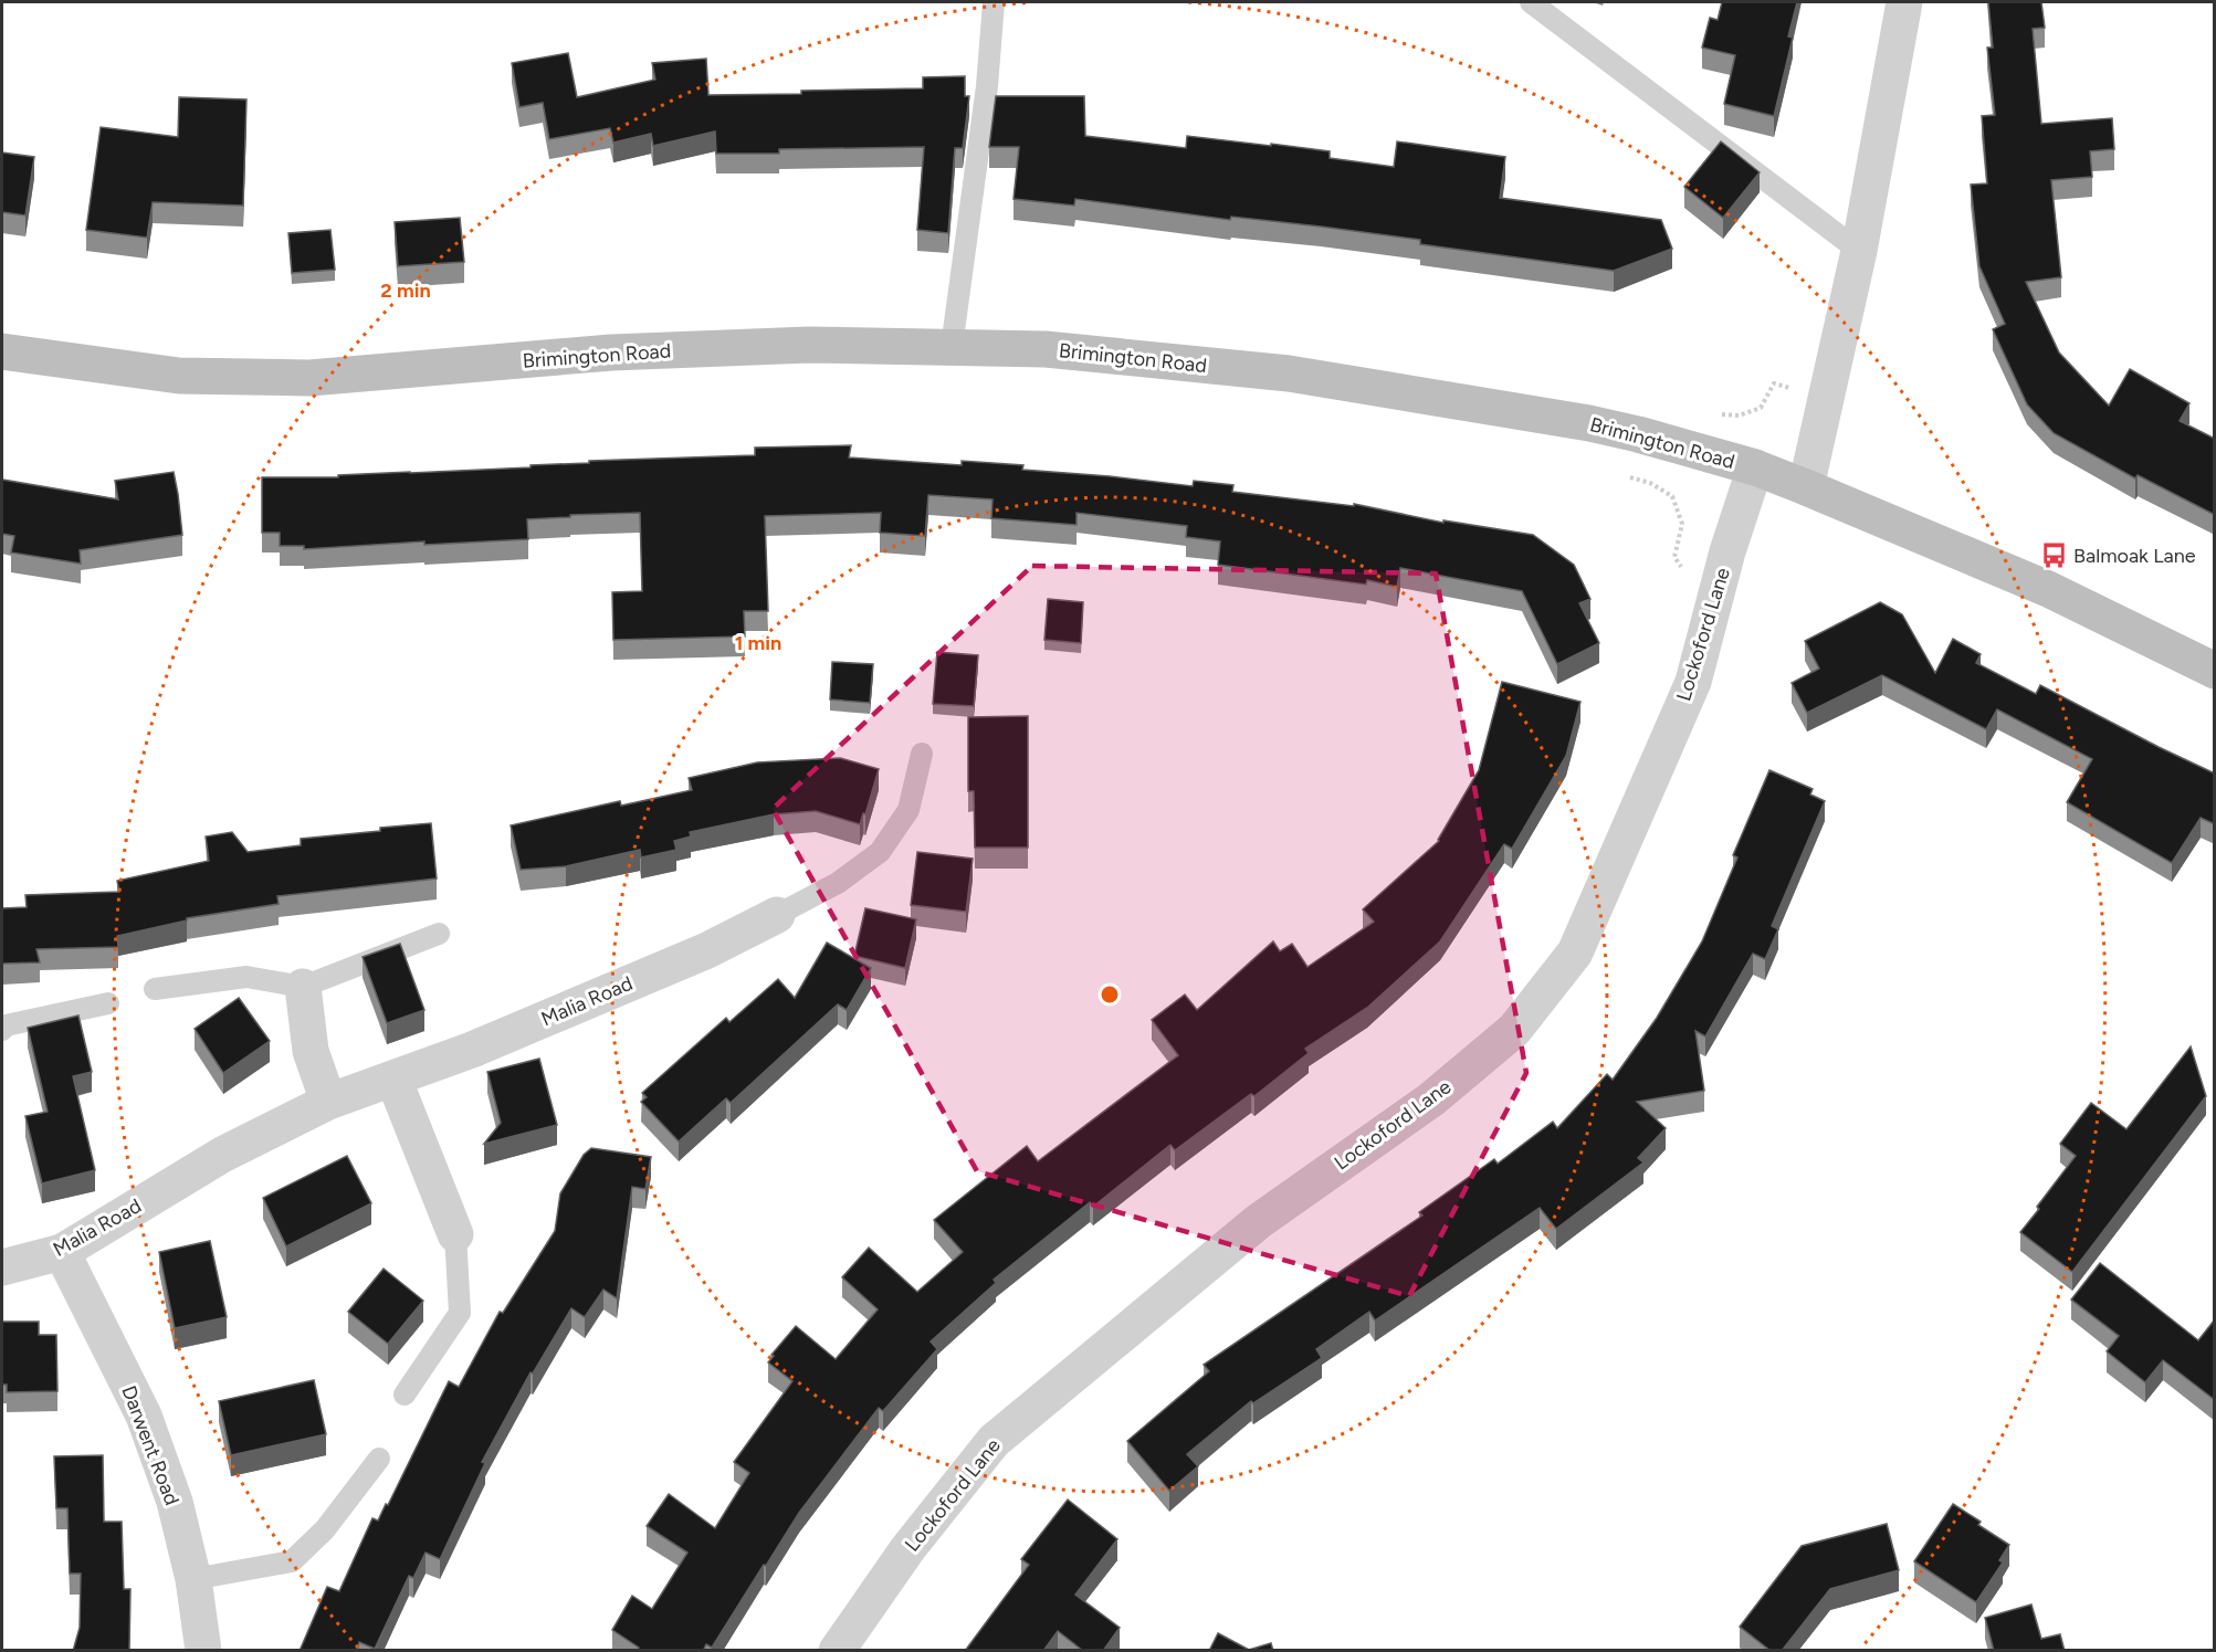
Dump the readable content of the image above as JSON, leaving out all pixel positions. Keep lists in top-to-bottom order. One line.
{"streets":{"main road":["Brimington Road"],"street":["Lockoford Lane","Malia Road","Darwent Road"]},"crossings":[["Brimington Road","Lockoford Lane"],["Malia Road","Darwent Road"]],"places":{"bus stop":["Balmoak Lane"]},"rings":["2 min","1 min"]}
